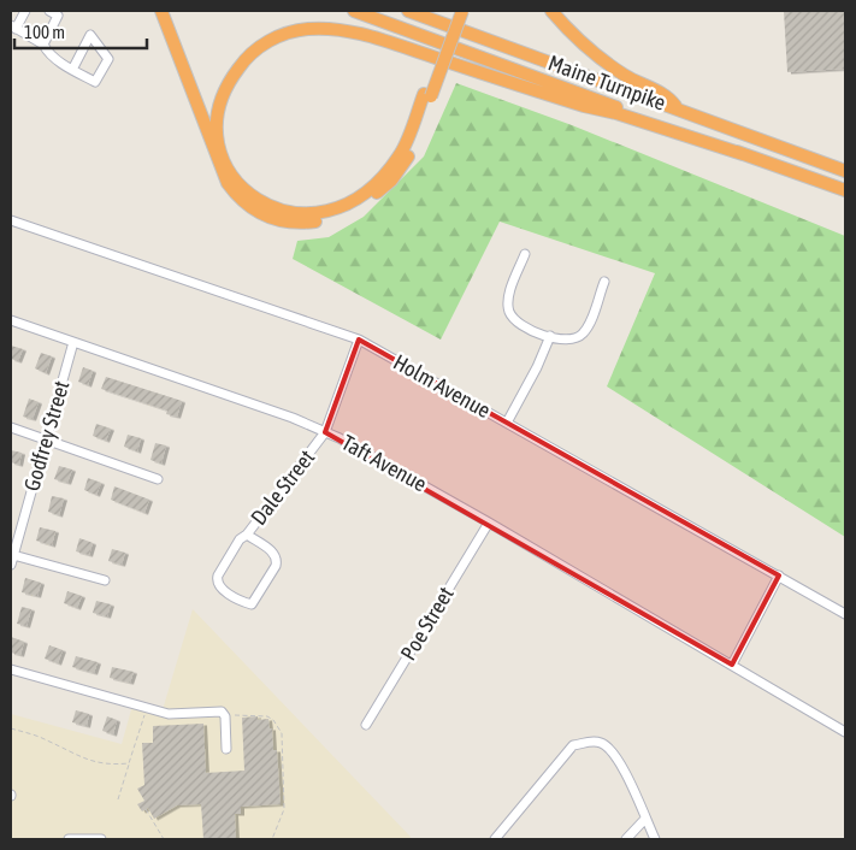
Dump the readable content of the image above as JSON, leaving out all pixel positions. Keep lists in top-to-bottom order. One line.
{"streets":{"highway":["Maine Turnpike"],"street":["Holm Avenue","Godfrey Street","Taft Avenue","Dale Street","Poe Street"]},"crossings":[["Holm Avenue","Dale Street"],["Godfrey Street","Taft Avenue"],["Taft Avenue","Dale Street"],["Taft Avenue","Poe Street"]],"scale_bar":"100 m"}
